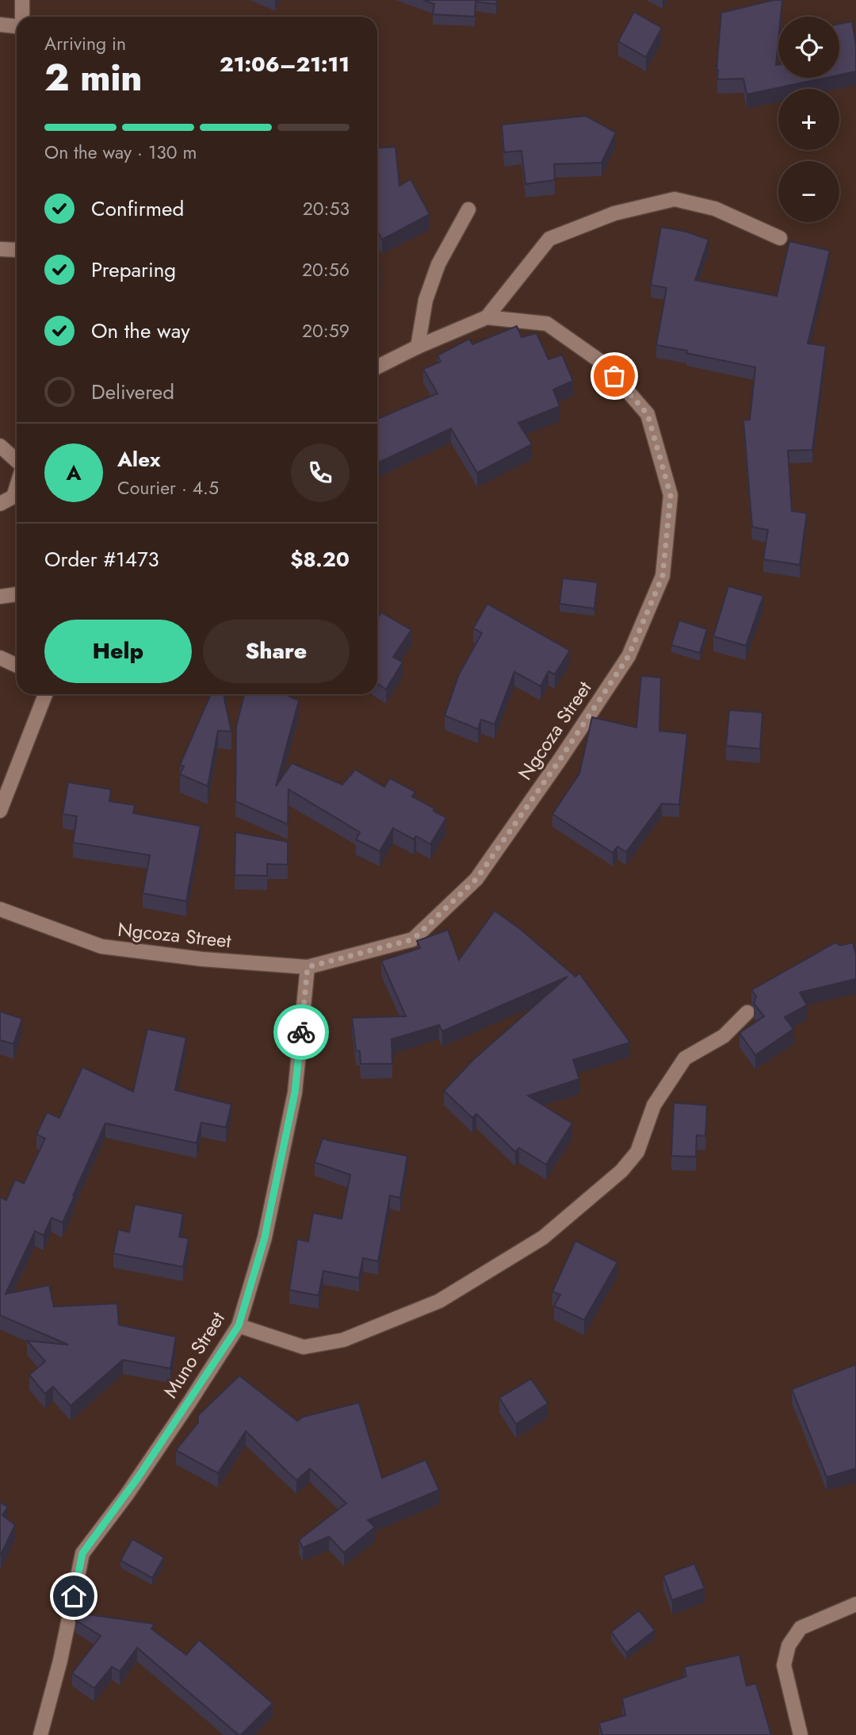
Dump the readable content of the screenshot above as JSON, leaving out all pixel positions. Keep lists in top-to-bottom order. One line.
{"streets":{"street":["Ngcoza Street","Muno Street"]},"crossings":[["Ngcoza Street","Muno Street"]],"page":{"map_buttons":["+","−"],"heading":["2 min","Arriving in","21:06–21:11"],"panel":["Alex","Courier · 4.5","Order #1473","$8.20"],"bar":"On the way · 130 m","list":[["Confirmed","20:53"],["Preparing","20:56"],["On the way","20:59"],"Delivered"],"round":"A","buttons":["Help","Share"]}}
